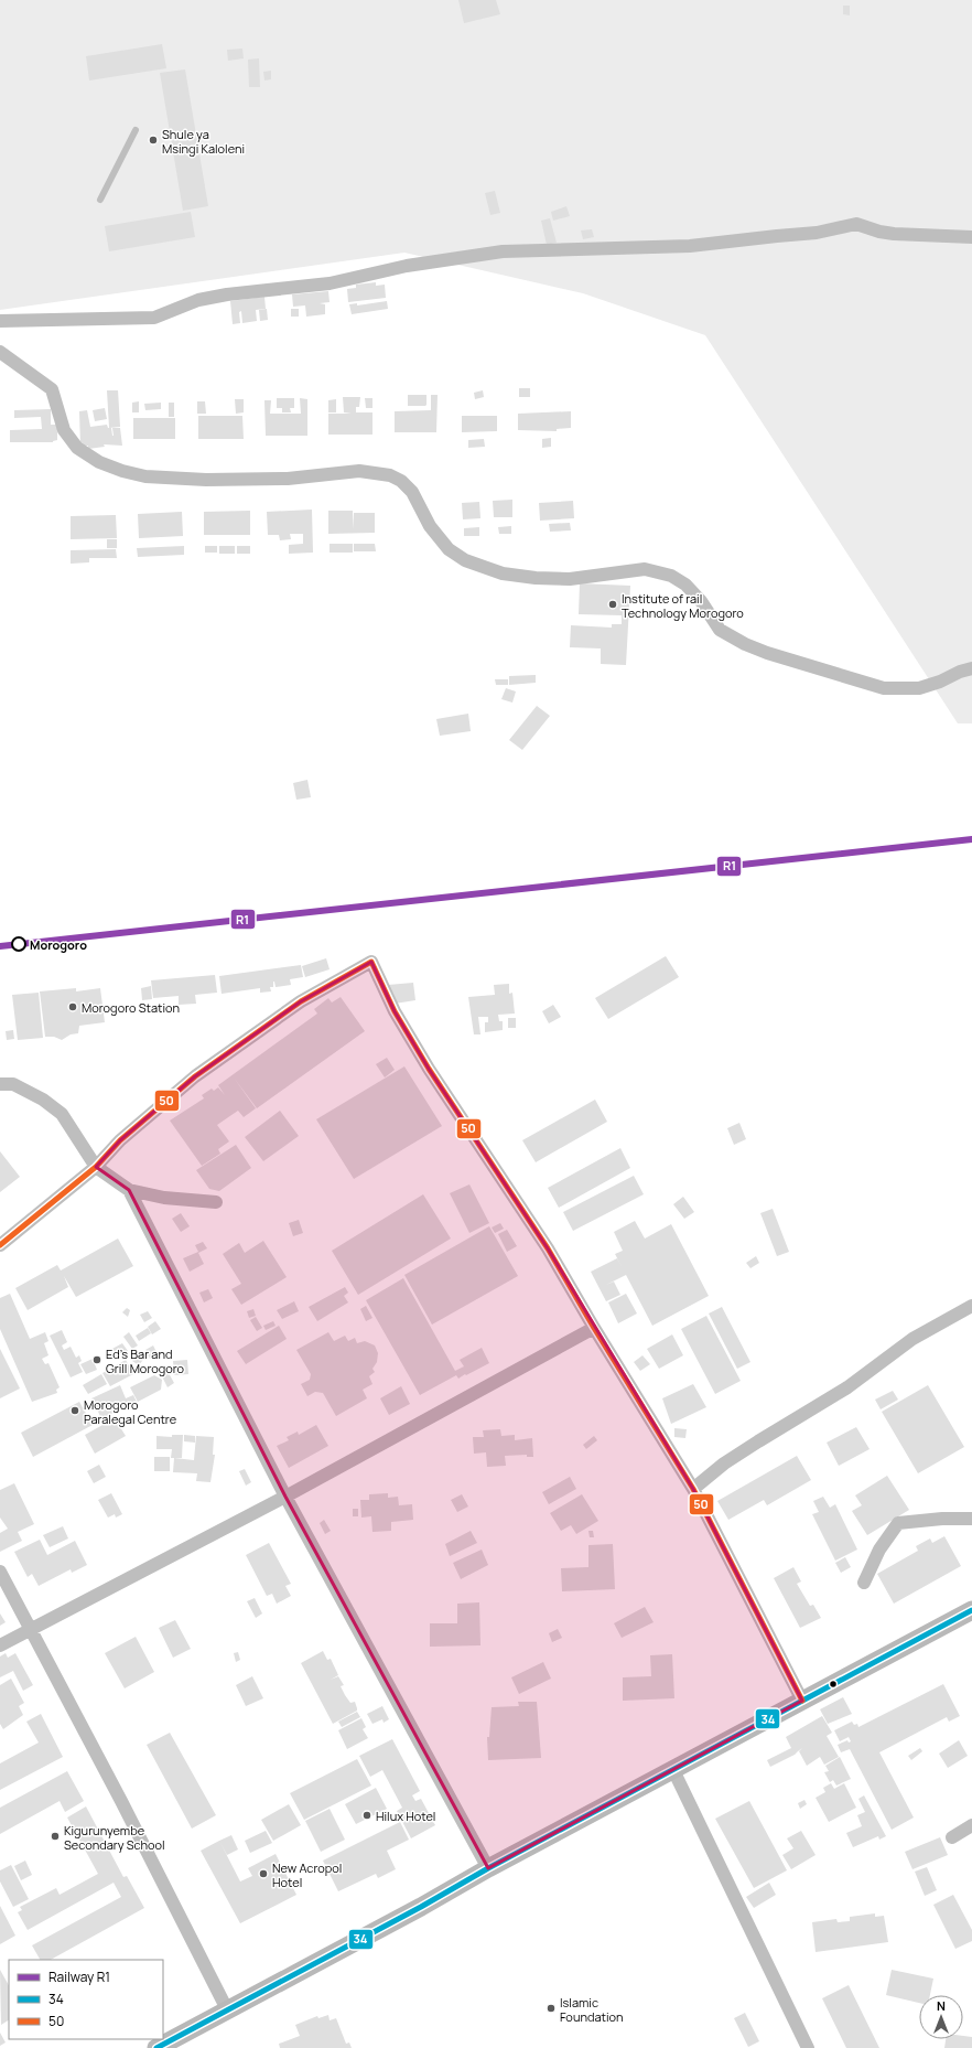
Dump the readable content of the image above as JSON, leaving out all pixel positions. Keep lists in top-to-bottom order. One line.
{"places":["Shule ya Msingi Kaloleni","Institute of rail Technology Morogoro","Morogoro","Morogoro Station","Ed's Bar and Grill Morogoro","Morogoro Paralegal Centre","Hilux Hotel","Kigurunyembe Secondary School","New Acropol Hotel","Islamic Foundation"],"lines":["rail line R1","transit line 50","transit line 34"],"legend":["Railway R1","34","50"],"north":"top"}
